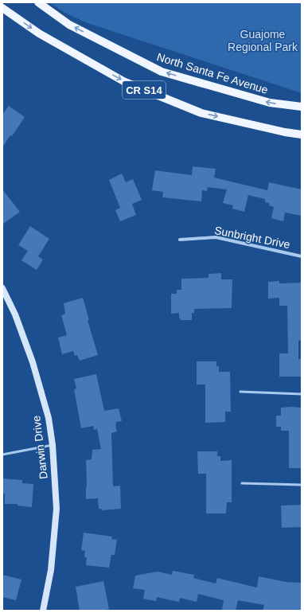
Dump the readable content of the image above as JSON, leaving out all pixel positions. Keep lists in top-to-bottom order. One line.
{"streets":{"main road":["North Santa Fe Avenue","CR S14"],"street":["Sunbright Drive","Darwin Drive"]},"parks":["Guajome Regional Park"]}
